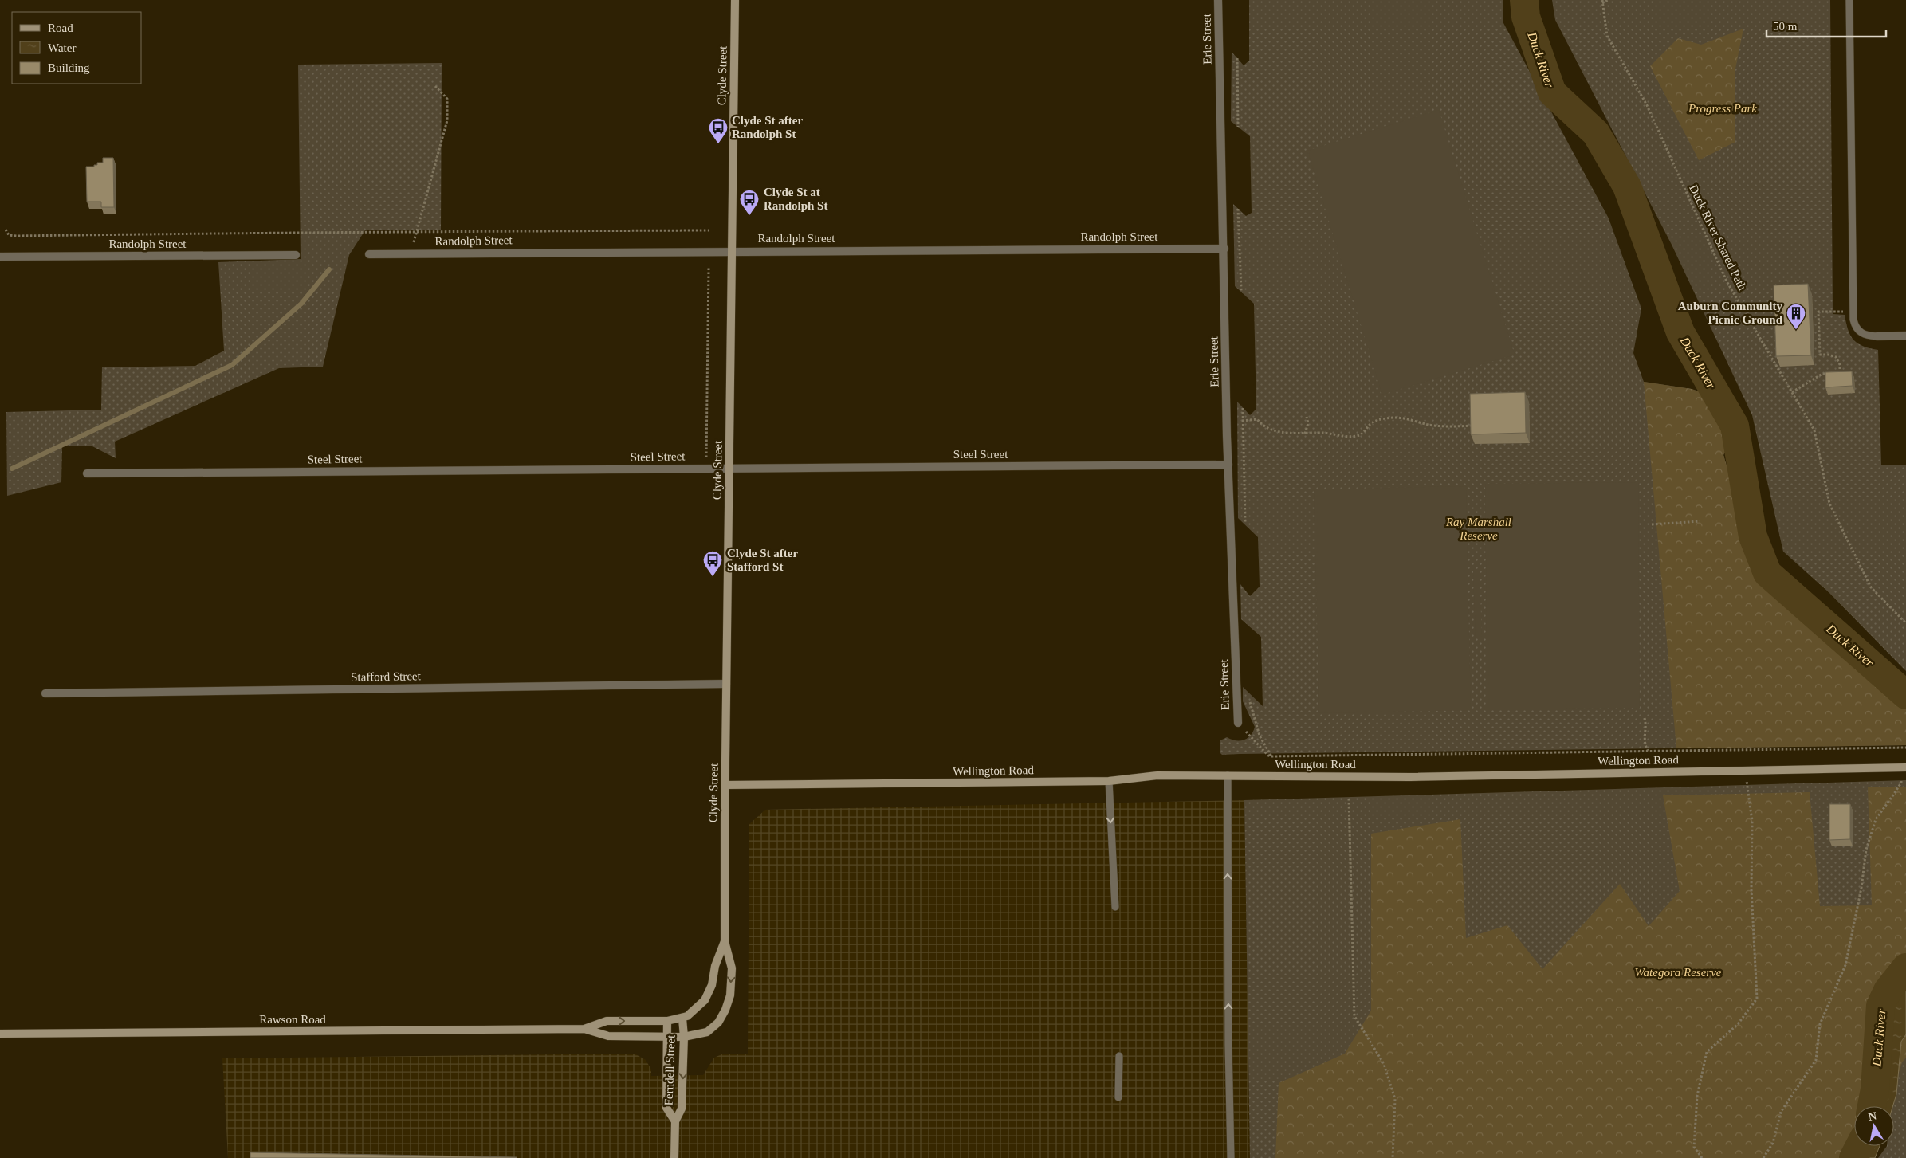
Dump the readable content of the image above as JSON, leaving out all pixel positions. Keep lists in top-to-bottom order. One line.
{"streets":{"main road":["Clyde Street","Wellington Road","Rawson Road","Ferndell Street"],"street":["Erie Street","Randolph Street","Steel Street","Stafford Street"],"path":["Duck River Shared Path"]},"crossings":[["Erie Street","Randolph Street"],["Erie Street","Steel Street"],["Clyde Street","Randolph Street"],["Clyde Street","Steel Street"],["Clyde Street","Stafford Street"],["Clyde Street","Wellington Road"],["Clyde Street","Rawson Road"],["Clyde Street","Ferndell Street"],["Rawson Road","Ferndell Street"]],"water":["Duck River"],"parks":["Progress Park","Ray Marshall Reserve","Wategora Reserve"],"places":{"bus stop":["Clyde St after Randolph St","Clyde St at Randolph St","Clyde St after Stafford St"],"building":["Auburn Community Picnic Ground"]},"legend":["Road","Water","Building"],"scale_bar":"50 m","north":"top"}
